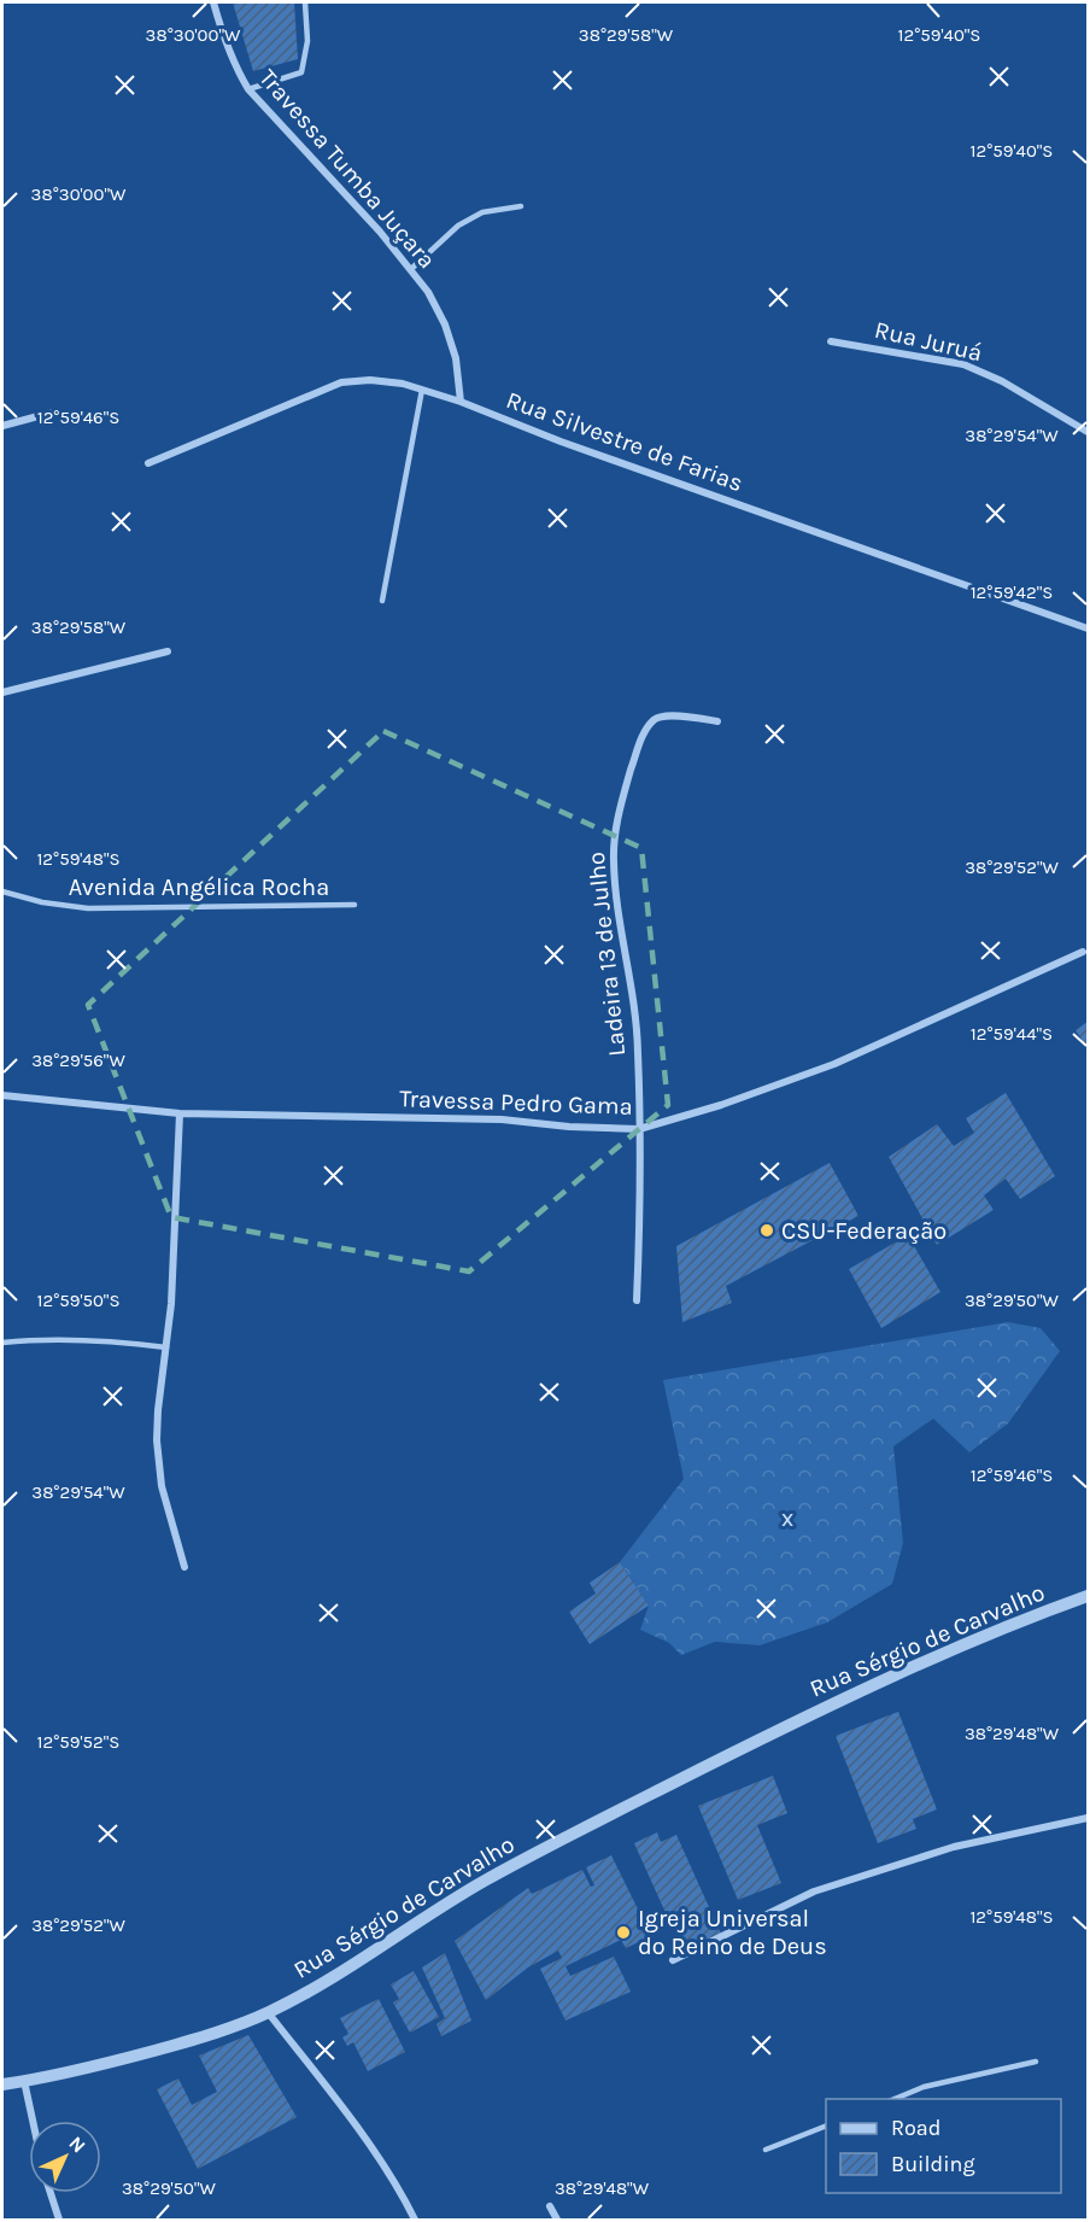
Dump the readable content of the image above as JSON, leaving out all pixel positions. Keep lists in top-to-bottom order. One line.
{"streets":{"street":["Travessa Tumba Juçara","Rua Juruá","Rua Silvestre de Farias","Ladeira 13 de Julho","Travessa Pedro Gama","Rua Sérgio de Carvalho"],"lane":["Avenida Angélica Rocha"]},"crossings":[["Travessa Tumba Juçara","Rua Silvestre de Farias"],["Ladeira 13 de Julho","Travessa Pedro Gama"]],"parks":["x"],"places":["CSU-Federação","Igreja Universal do Reino de Deus"],"legend":["Road","Building"],"north":"top right","coordinates":["38°30'00\"W","38°29'58\"W","12°59'40\"S","12°59'46\"S","38°29'54\"W","12°59'42\"S","12°59'48\"S","38°29'52\"W","12°59'44\"S","38°29'56\"W","12°59'50\"S","38°29'50\"W","38°29'48\"W","12°59'52\"S"]}
